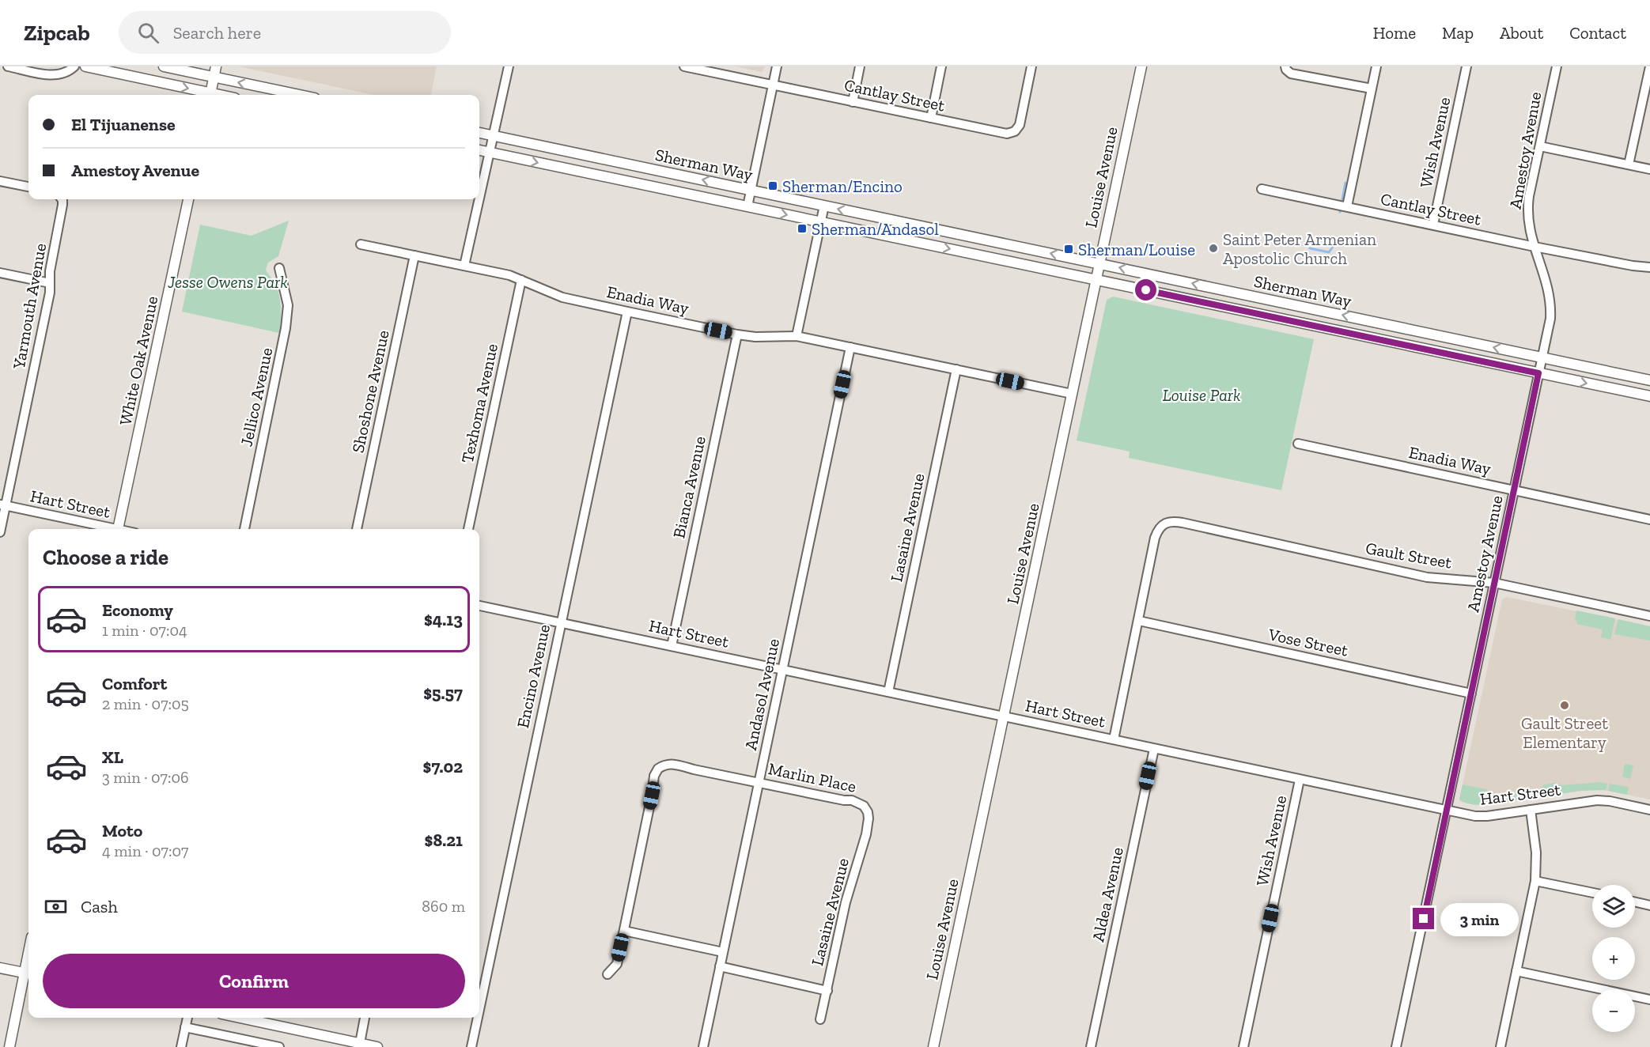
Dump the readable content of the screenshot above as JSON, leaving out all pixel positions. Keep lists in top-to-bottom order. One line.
{"streets":{"main road":["Sherman Way","Louise Avenue","White Oak Avenue"],"street":["Cantlay Street","Wish Avenue","Amestoy Avenue","Enadia Way","Yarmouth Avenue","Shoshone Avenue","Jellico Avenue","Texhoma Avenue","Bianca Avenue","Hart Street","Lasaine Avenue","Gault Street","Vose Street","Encino Avenue","Andasol Avenue","Marlin Place","Aldea Avenue"]},"crossings":[["Cantlay Street","Wish Avenue"],["Cantlay Street","Amestoy Avenue"],["Wish Avenue","Hart Street"],["Amestoy Avenue","Sherman Way"],["Amestoy Avenue","Enadia Way"],["Amestoy Avenue","Hart Street"],["Amestoy Avenue","Gault Street"],["Amestoy Avenue","Vose Street"],["Sherman Way","Louise Avenue"],["Louise Avenue","Enadia Way"],["Louise Avenue","Hart Street"],["Enadia Way","Shoshone Avenue"],["Enadia Way","Texhoma Avenue"],["Enadia Way","Bianca Avenue"],["Enadia Way","Lasaine Avenue"],["Enadia Way","Encino Avenue"],["Enadia Way","Andasol Avenue"],["Yarmouth Avenue","Hart Street"],["Bianca Avenue","Hart Street"],["Hart Street","Lasaine Avenue"],["Hart Street","Encino Avenue"],["Hart Street","Andasol Avenue"],["Hart Street","Aldea Avenue"],["Lasaine Avenue","Marlin Place"],["Gault Street","Vose Street"],["Andasol Avenue","Marlin Place"]],"parks":["Jesse Owens Park","Louise Park"],"places":{"transit":["Sherman/Encino","Sherman/Andasol","Sherman/Louise"],"other":["Saint Peter Armenian Apostolic Church","Gault Street Elementary"]},"page":{"header":"Zipcab","search":"Search here","nav":["Home","Map","About","Contact"],"banner":["El Tijuanense","Amestoy Avenue"],"heading":"Choose a ride","list":[{"name":"Economy","note":"1 min · 07:04","value":"$4.13"},{"name":"Comfort","note":"2 min · 07:05","value":"$5.57"},{"name":"XL","note":"3 min · 07:06","value":"$7.02"},{"name":"Moto","note":"4 min · 07:07","value":"$8.21"}],"pay":["Cash","860 m"],"map_buttons":["+","−"],"bubble":"3 min","buttons":"Confirm"}}
